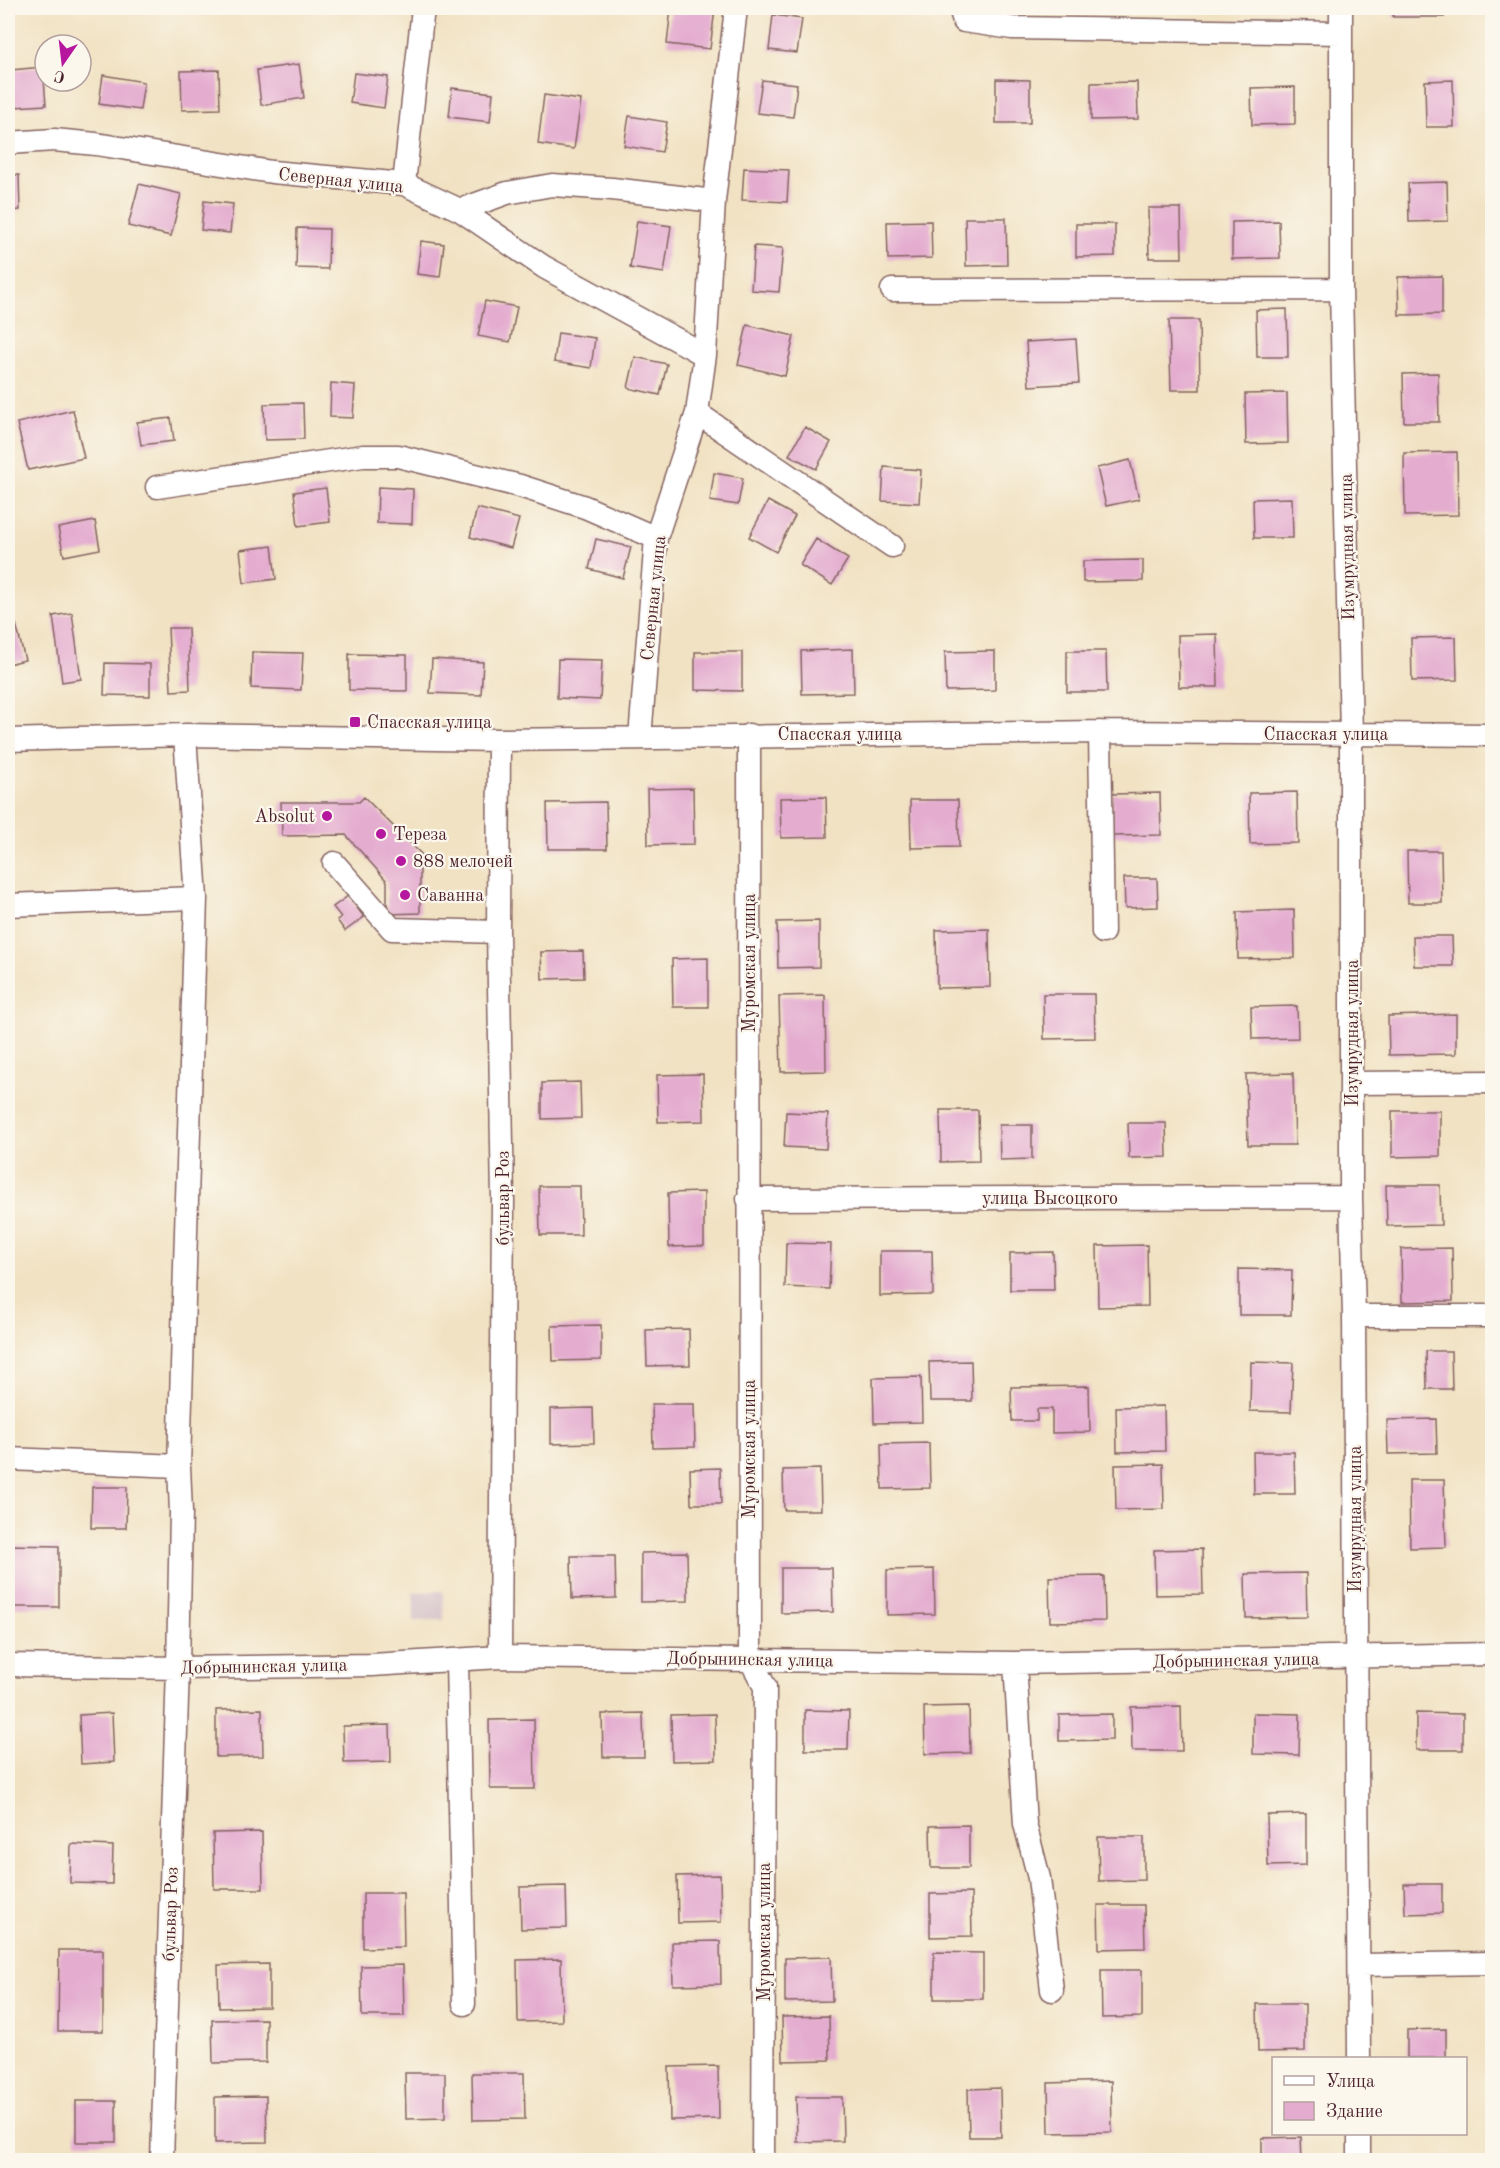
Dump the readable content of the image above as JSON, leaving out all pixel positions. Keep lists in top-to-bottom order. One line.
{"streets":{"street":["Северная улица","Изумрудная улица","Спасская улица","Муромская улица","бульвар Роз","улица Высоцкого","Добрынинская улица"]},"crossings":[["Северная улица","Спасская улица"],["Изумрудная улица","Спасская улица"],["Изумрудная улица","улица Высоцкого"],["Изумрудная улица","Добрынинская улица"],["Спасская улица","Муромская улица"],["Спасская улица","бульвар Роз"],["Муромская улица","улица Высоцкого"],["Муромская улица","Добрынинская улица"],["бульвар Роз","Добрынинская улица"]],"places":{"transit":["Спасская улица"],"other":["Absolut","Тереза","888 мелочей","Саванна"]},"legend":["Улица","Здание"],"north":"bottom"}
